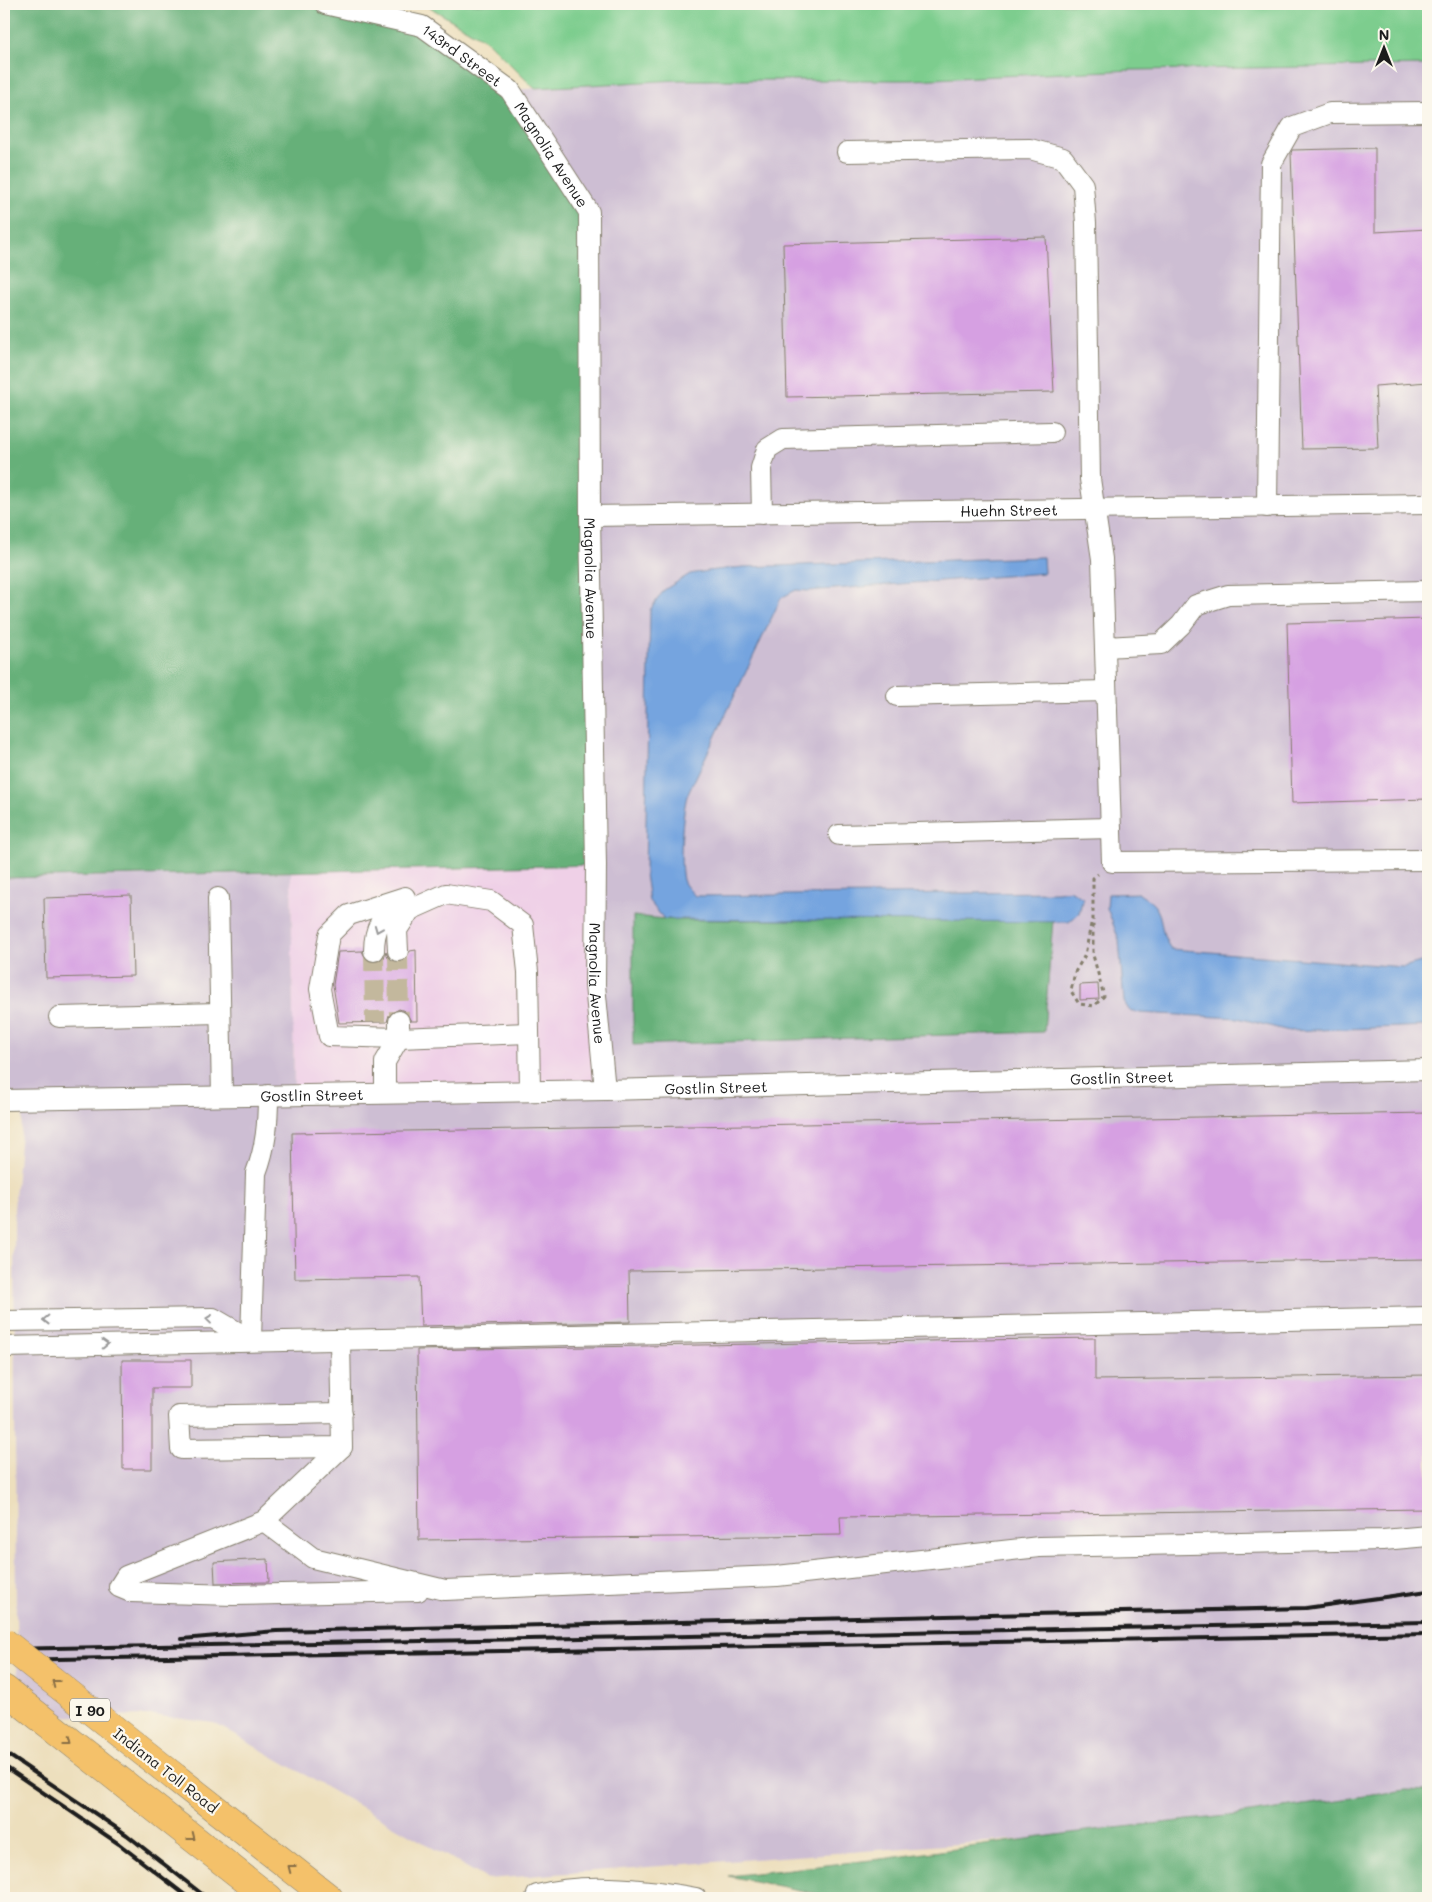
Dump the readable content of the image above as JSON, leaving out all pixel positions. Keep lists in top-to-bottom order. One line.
{"streets":{"highway":["I 90","Indiana Toll Road"],"street":["143rd Street","Magnolia Avenue","Huehn Street","Gostlin Street"]},"crossings":[["143rd Street","Magnolia Avenue"],["Magnolia Avenue","Huehn Street"],["Magnolia Avenue","Gostlin Street"]],"north":"top"}
